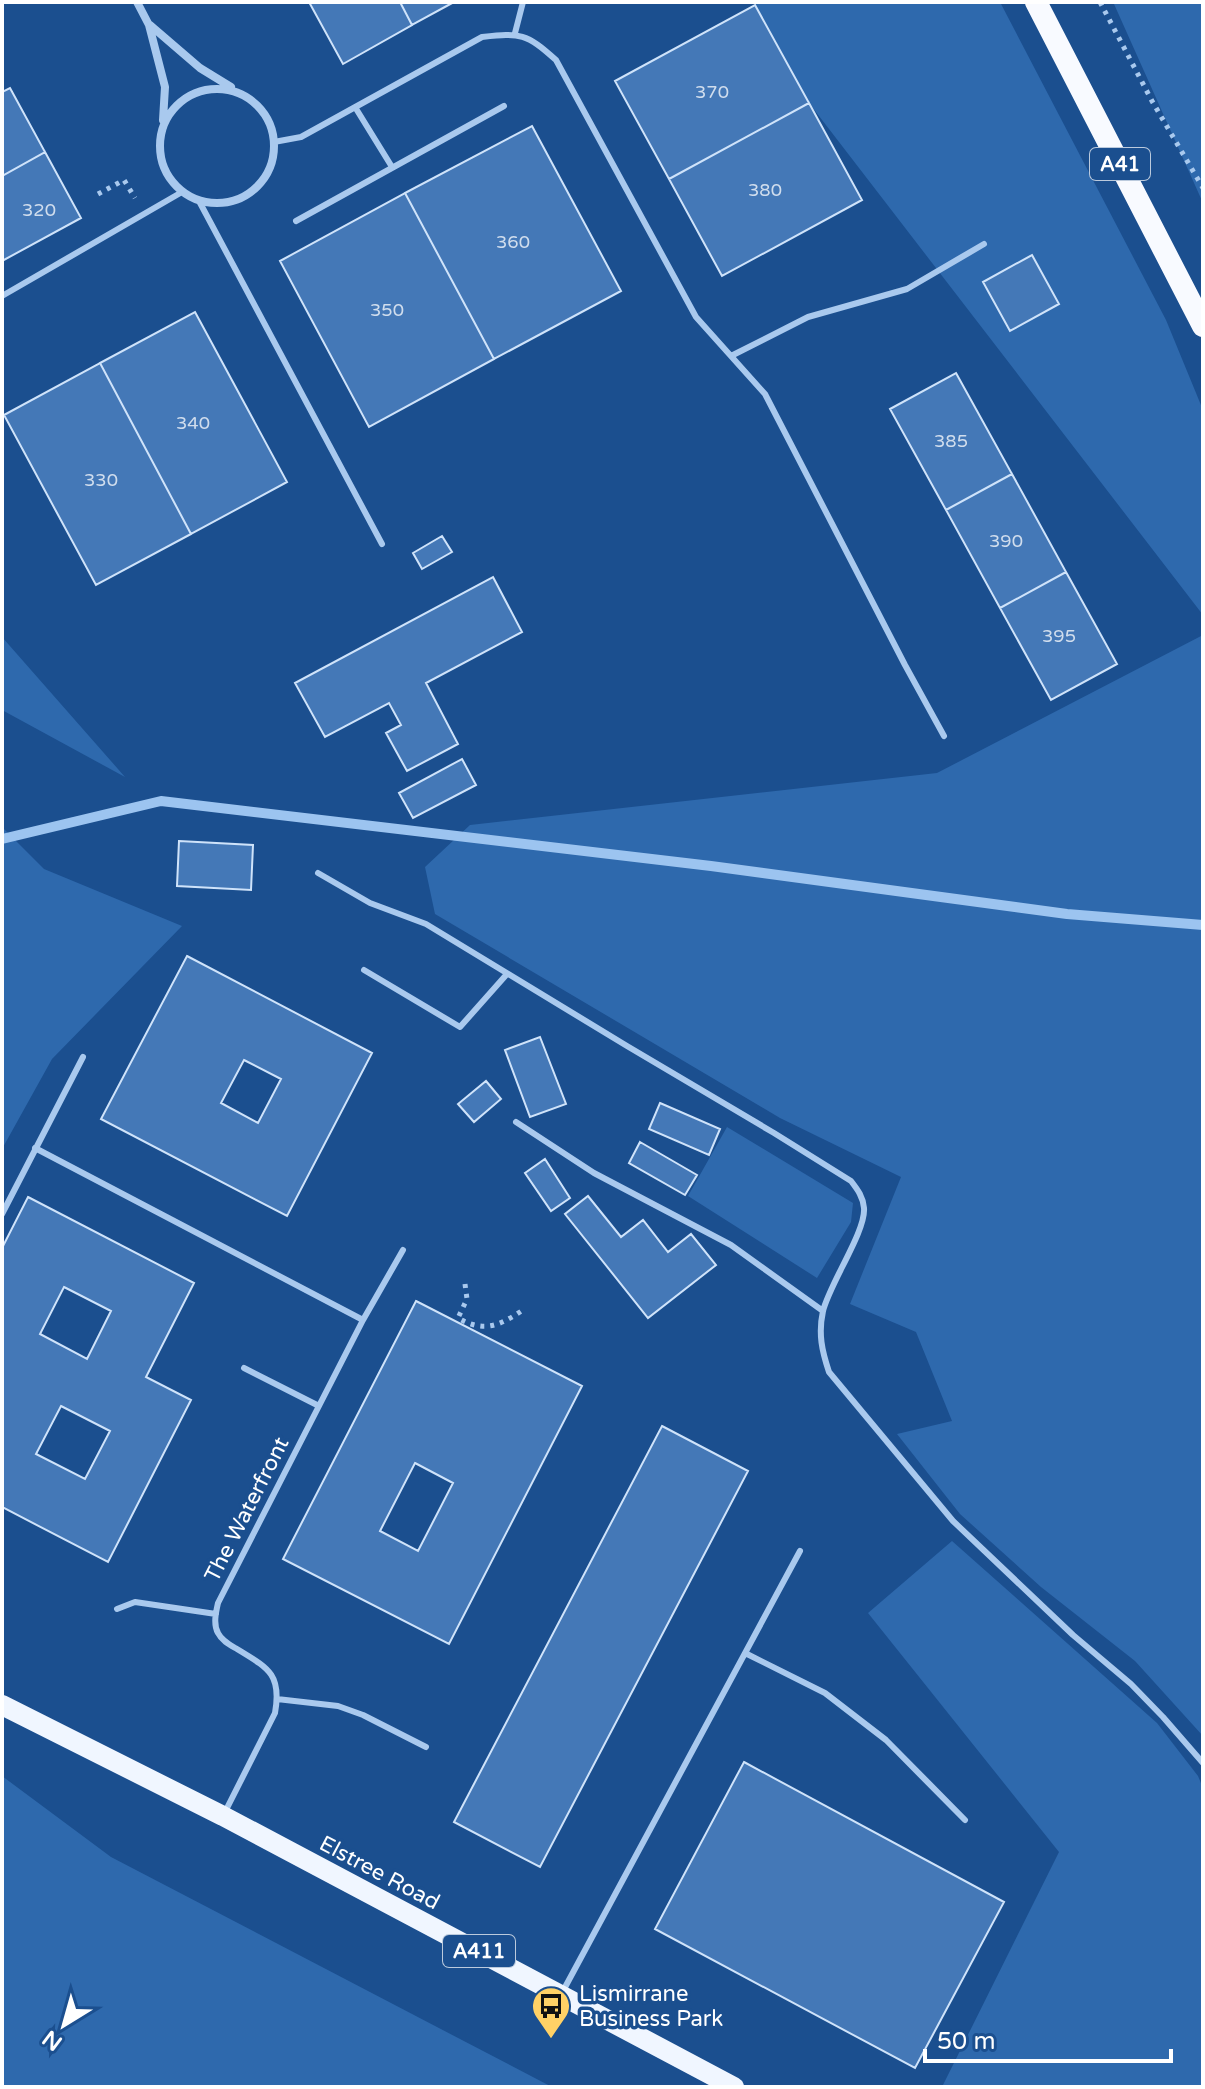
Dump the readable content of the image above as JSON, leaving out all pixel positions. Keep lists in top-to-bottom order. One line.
{"streets":{"highway":["A41"],"main road":["Elstree Road","A411"],"lane":["The Waterfront"]},"places":{"bus stop":["Lismirrane Business Park"]},"house_numbers":["370","380","320","360","350","340","385","330","390","395"],"scale_bar":"50 m","north":"bottom left"}
